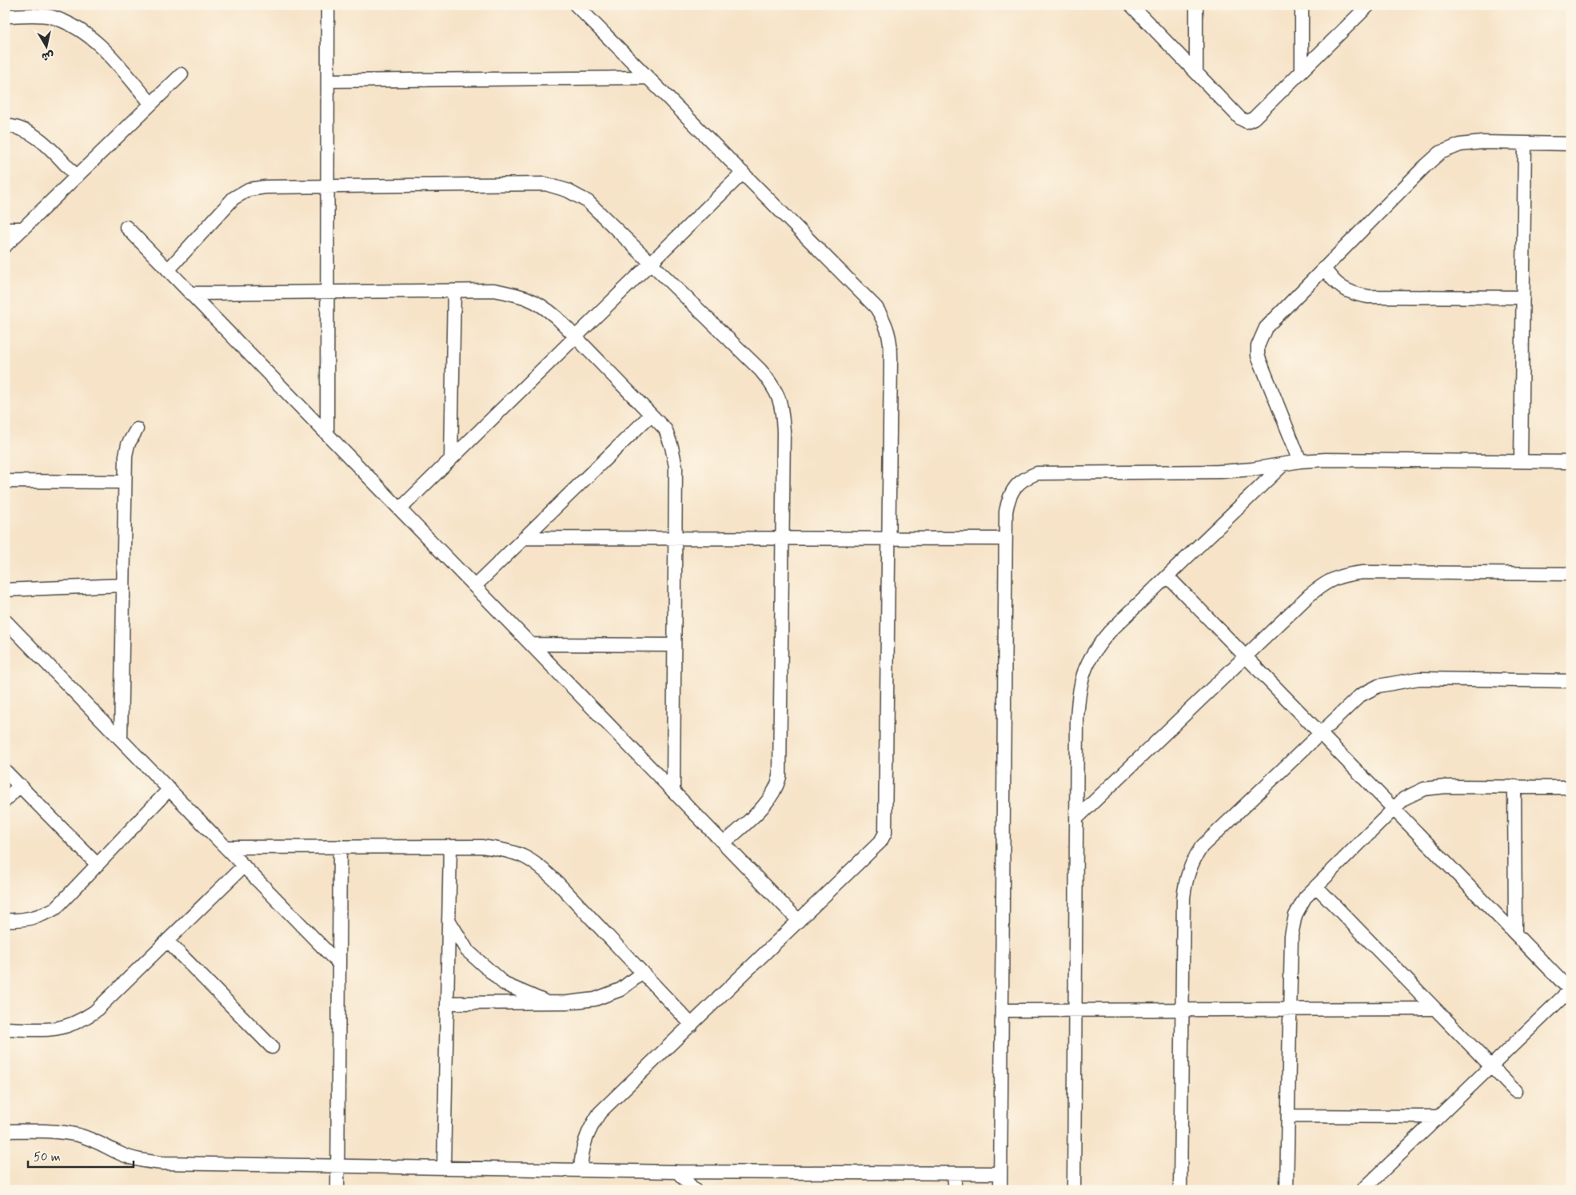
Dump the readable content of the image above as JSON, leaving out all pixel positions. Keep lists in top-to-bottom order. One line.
{"scale_bar":"50 m","north":"bottom"}
